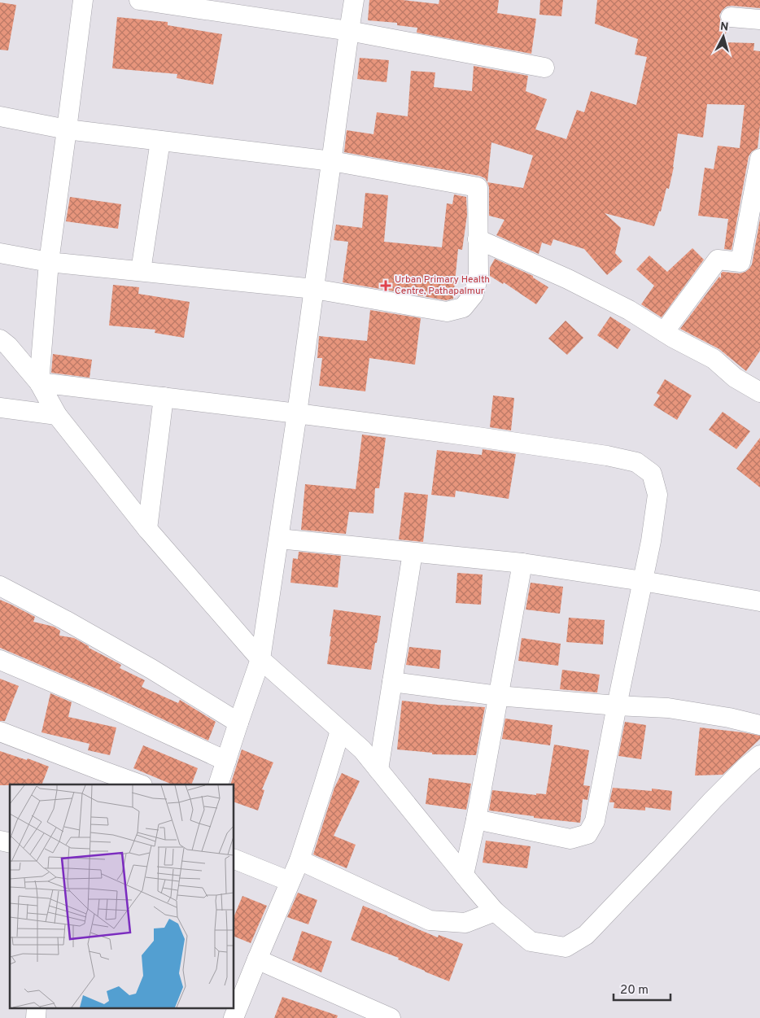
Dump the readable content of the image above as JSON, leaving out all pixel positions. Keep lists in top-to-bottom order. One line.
{"places":{"health":["Urban Primary Health Centre, Pathapalmur"]},"scale_bar":"20 m","north":"top"}
